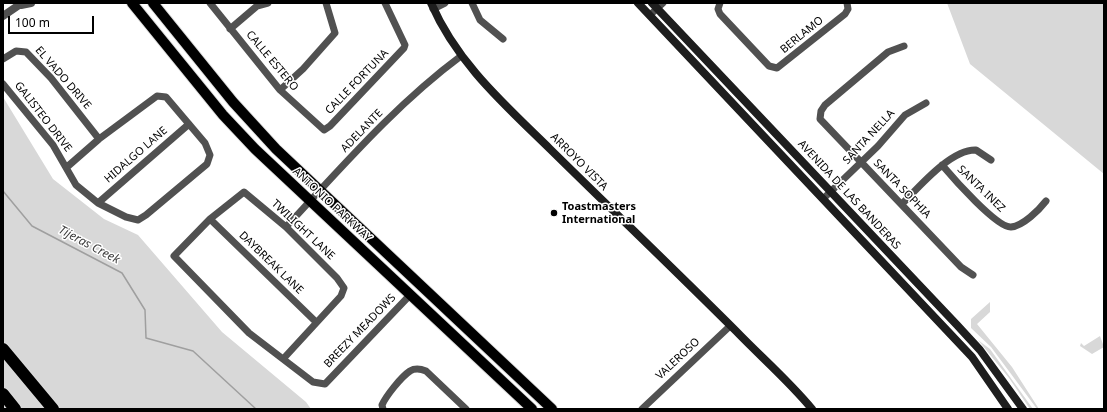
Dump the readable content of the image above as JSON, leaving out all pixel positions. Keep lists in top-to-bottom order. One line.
{"streets":{"main road":["ARROYO VISTA","AVENIDA DE LAS BANDERAS","ANTONIO PARKWAY"],"street":["BERLAMO","CALLE ESTERO","EL VADO DRIVE","CALLE FORTUNA","GALISTEO DRIVE","ADELANTE","SANTA NELLA","HIDALGO LANE","SANTA SOPHIA","SANTA INEZ","TWILIGHT LANE","DAYBREAK LANE","BREEZY MEADOWS","VALEROSO"]},"crossings":[["CALLE ESTERO","CALLE FORTUNA"],["GALISTEO DRIVE","HIDALGO LANE"],["ADELANTE","ARROYO VISTA"],["ADELANTE","ANTONIO PARKWAY"],["ADELANTE","TWILIGHT LANE"],["SANTA NELLA","SANTA SOPHIA"],["SANTA NELLA","AVENIDA DE LAS BANDERAS"],["ARROYO VISTA","VALEROSO"],["ANTONIO PARKWAY","BREEZY MEADOWS"],["TWILIGHT LANE","DAYBREAK LANE"]],"water":["Tijeras Creek"],"places":["Toastmasters International"],"scale_bar":"100 m"}
